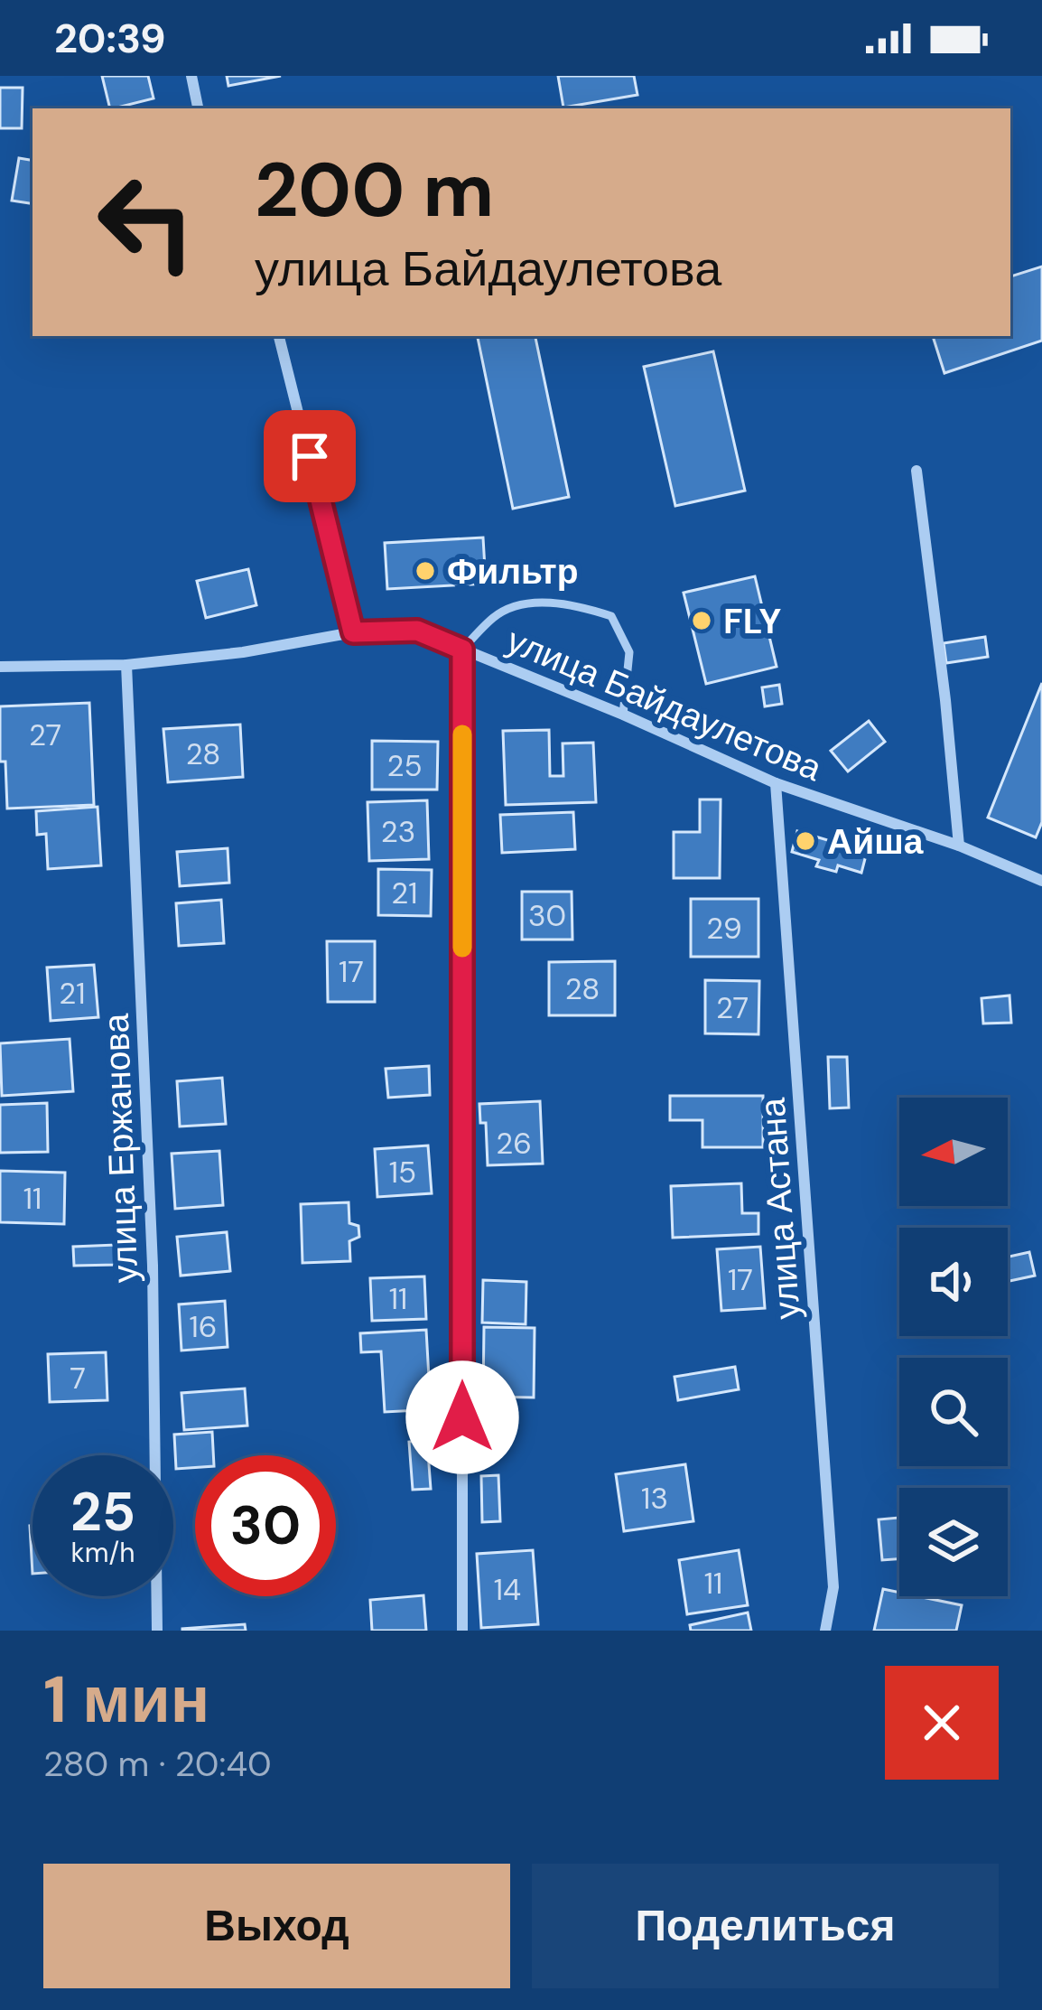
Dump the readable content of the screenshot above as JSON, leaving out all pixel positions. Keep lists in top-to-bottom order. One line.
{"streets":{"street":["улица Байдаулетова","улица Ержанова","улица Астана"]},"crossings":[["улица Байдаулетова","улица Ержанова"],["улица Байдаулетова","улица Астана"]],"places":["Фильтр","FLY","Айша"],"house_numbers":["27","28","25","23","21","30","29","17","28","21","27","26","15","11","17","11","16","7","13","11","14"],"north":"left","page":{"status":"20:39","turn":["200 m","улица Байдаулетова"],"speed":"25 km/h","limit":"30","heading":["1 мин","280 m · 20:40"],"buttons":["Выход","Поделиться"]}}
